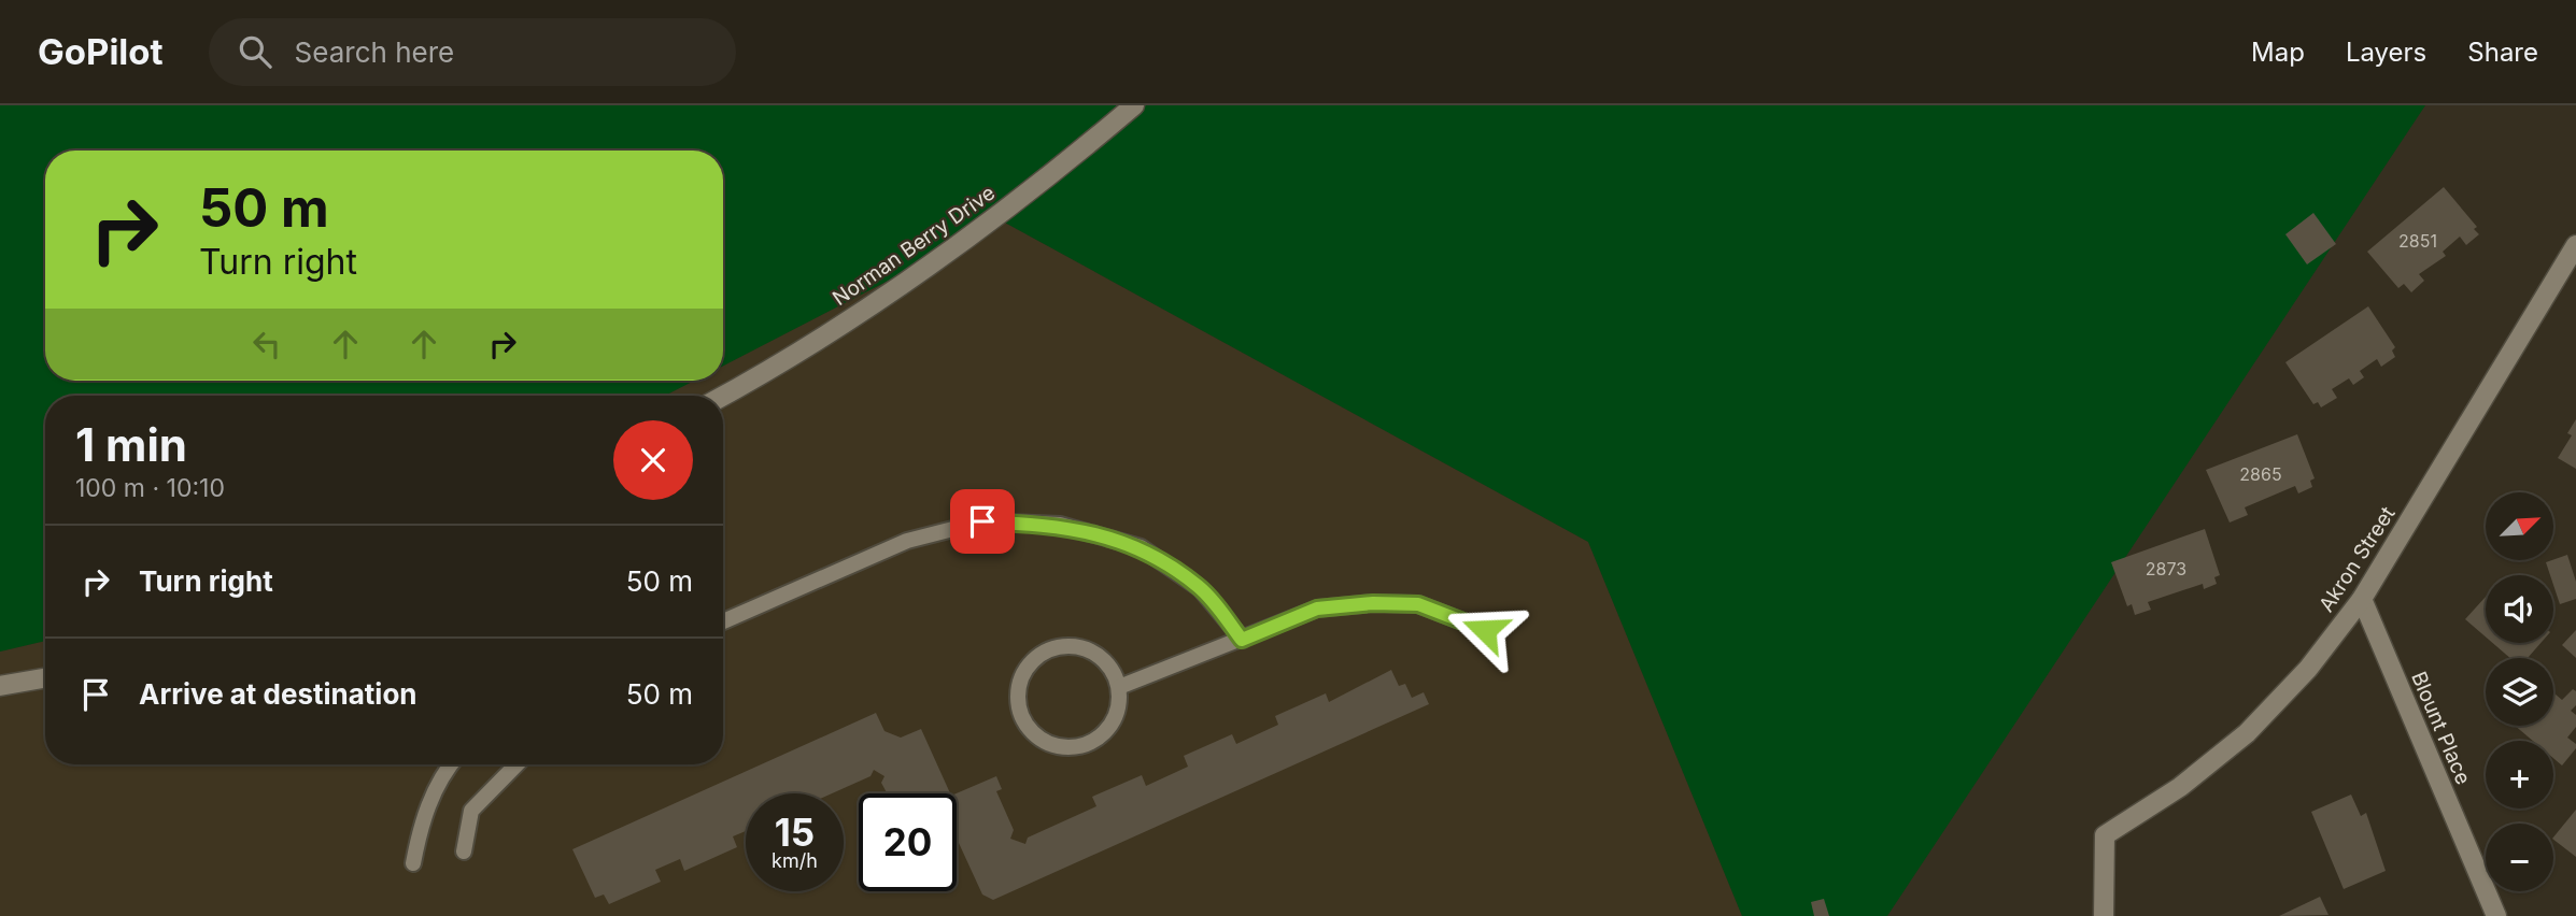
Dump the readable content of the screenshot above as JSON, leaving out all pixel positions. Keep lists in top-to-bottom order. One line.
{"streets":{"street":["Norman Berry Drive","Akron Street","Blount Place"]},"crossings":[["Akron Street","Blount Place"]],"house_numbers":["2851","2865","2873"],"north":"top right","page":{"header":"GoPilot","search":"Search here","nav":["Map","Layers","Share"],"turn":["50 m","Turn right"],"heading":["1 min","100 m · 10:10"],"map_buttons":["+","−"],"list":[{"name":"Turn right","value":"50 m"},{"name":"Arrive at destination","value":"50 m"}],"speed":"15 km/h","limit":"20"}}
